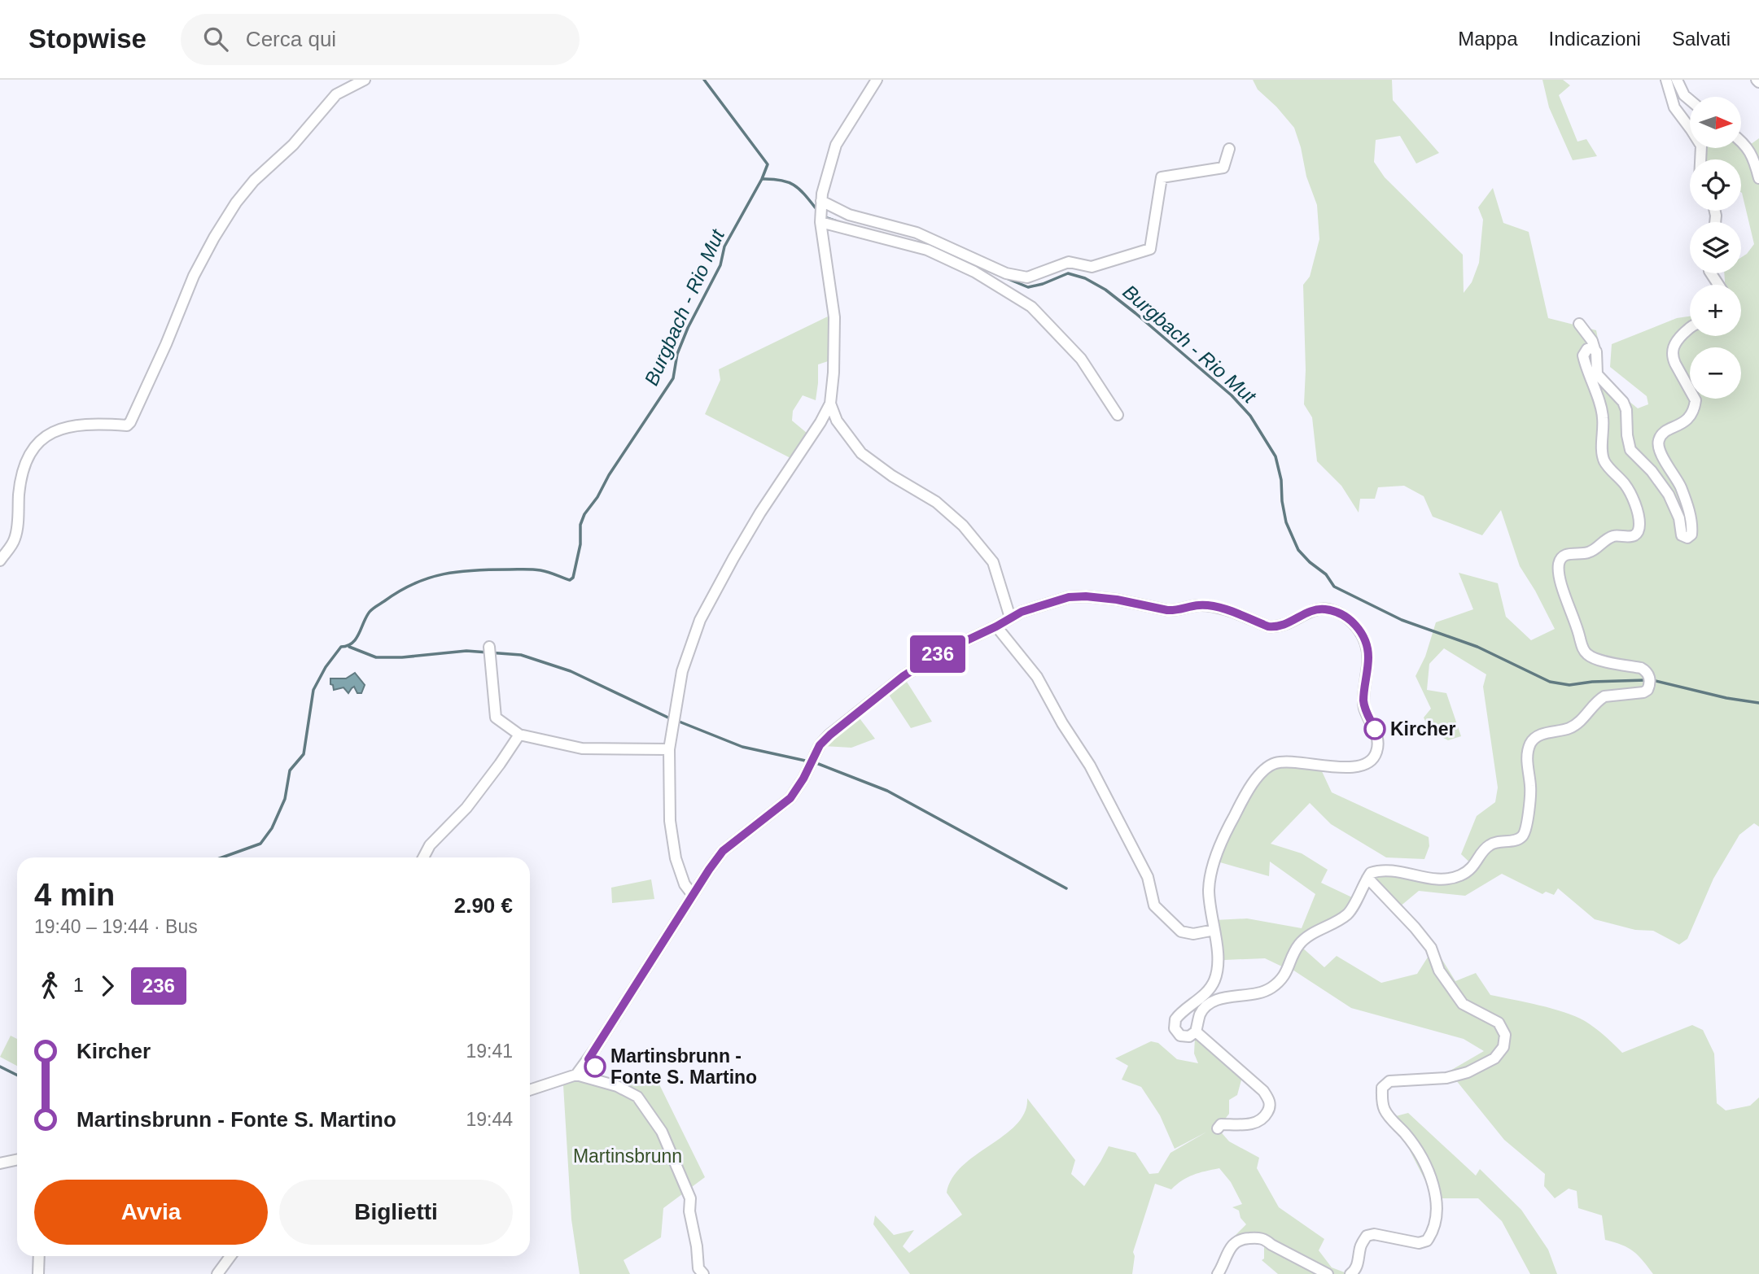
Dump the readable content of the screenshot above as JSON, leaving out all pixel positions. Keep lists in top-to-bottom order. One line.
{"water":["Burgbach - Rio Mut"],"parks":["Martinsbrunn"],"places":["Kircher","Martinsbrunn - Fonte S. Martino"],"lines":["bus line 236"],"north":"right","page":{"header":"Stopwise","search":"Cerca qui","nav":["Mappa","Indicazioni","Salvati"],"on_map":"236","map_buttons":["+","−"],"heading":["4 min","19:40 – 19:44 · Bus","2.90 €"],"legs":["1","236"],"list":[{"name":"Kircher","value":"19:41"},{"name":"Martinsbrunn - Fonte S. Martino","value":"19:44"}],"buttons":["Avvia","Biglietti"]}}
